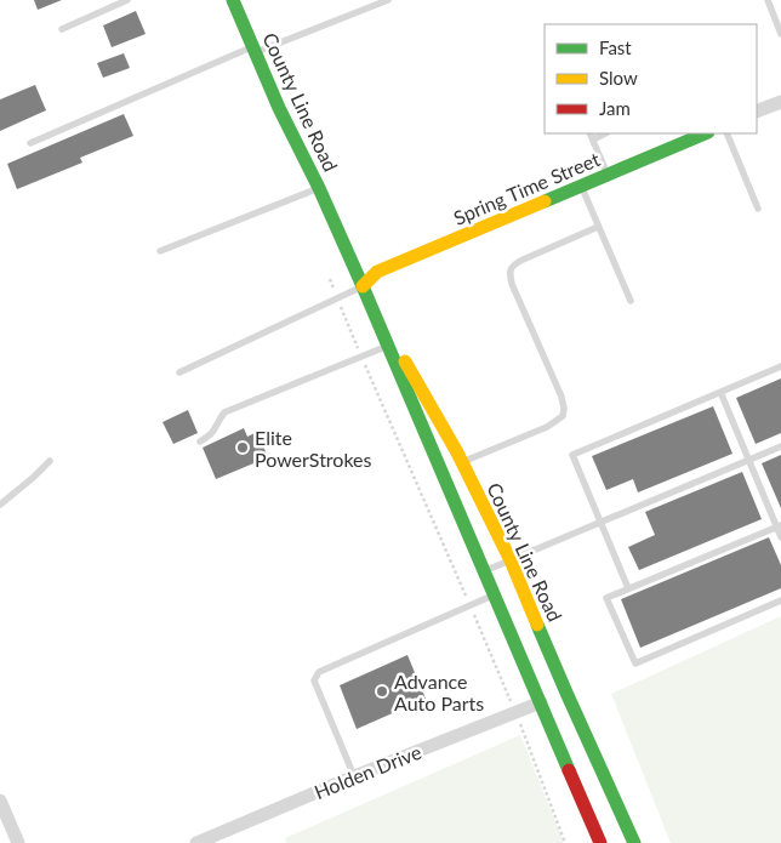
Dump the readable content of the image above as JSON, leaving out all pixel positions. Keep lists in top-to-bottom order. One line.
{"streets":{"main road":["County Line Road","Spring Time Street"],"street":["Holden Drive"]},"crossings":[["County Line Road","Spring Time Street"],["County Line Road","Holden Drive"]],"places":["Elite PowerStrokes","Advance Auto Parts"],"legend":["Fast","Slow","Jam"]}
